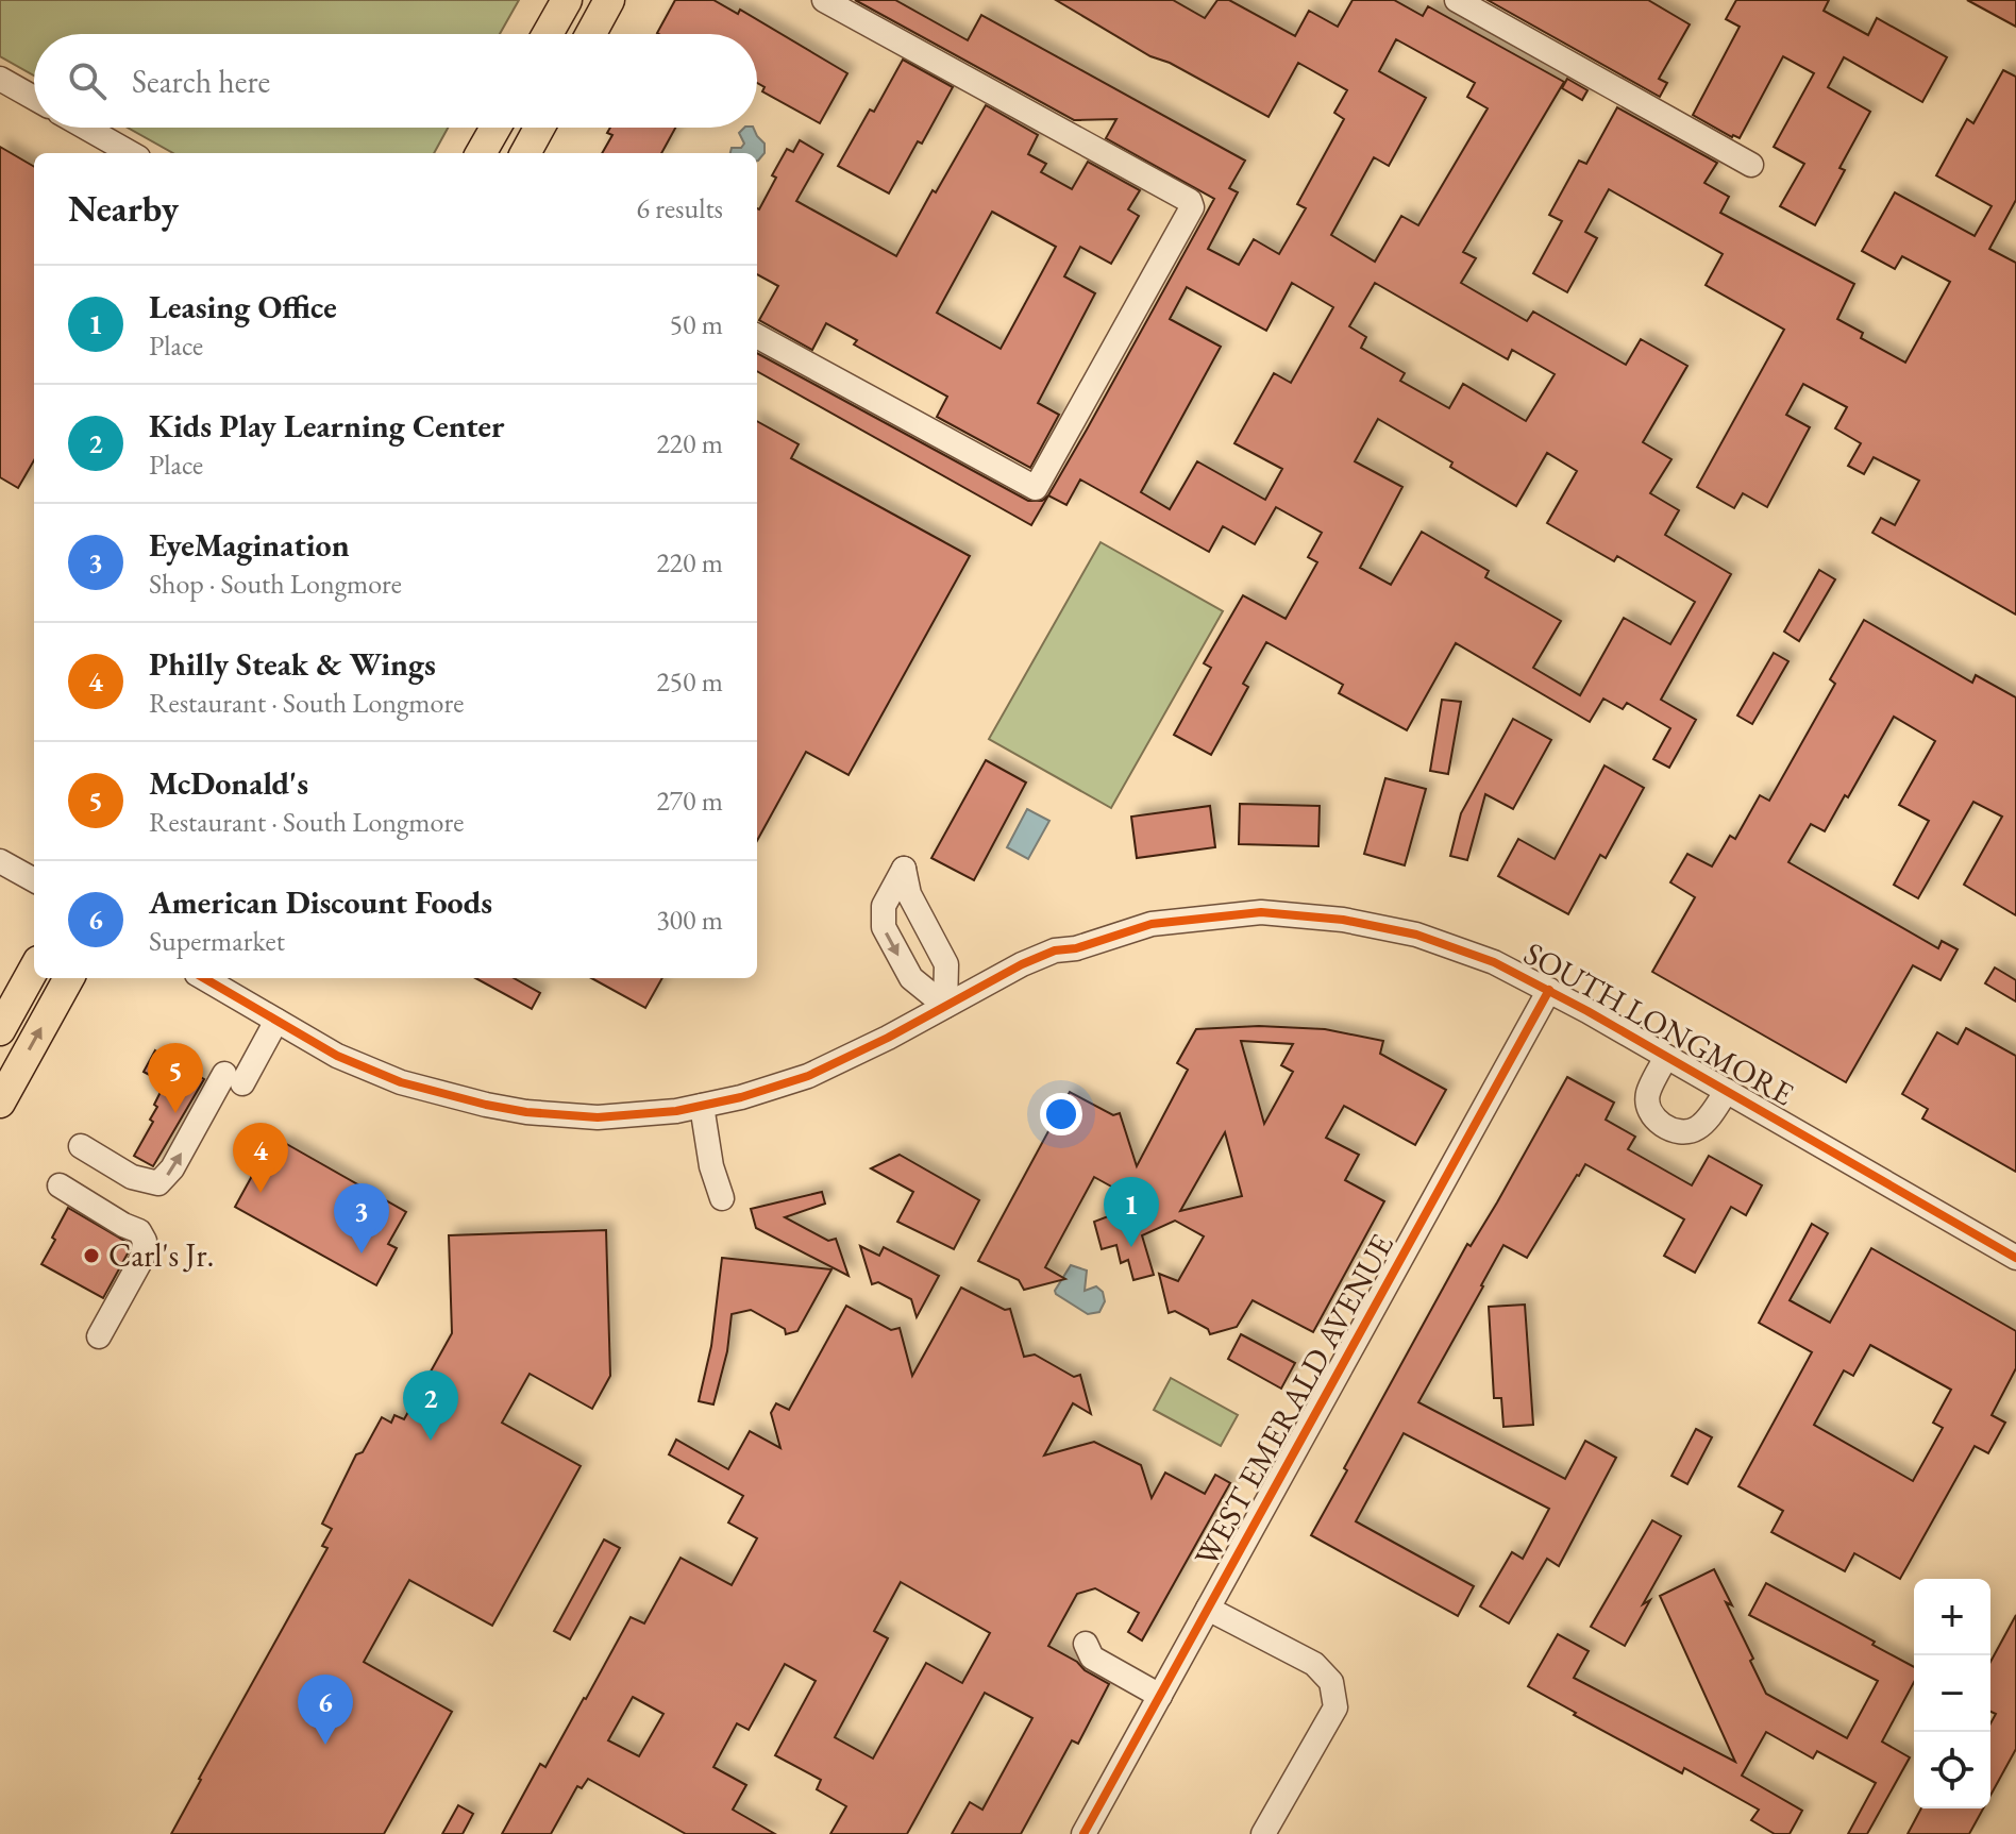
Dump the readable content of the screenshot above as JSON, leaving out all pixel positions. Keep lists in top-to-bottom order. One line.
{"streets":{"street":["SOUTH LONGMORE","WEST EMERALD AVENUE"]},"crossings":[["SOUTH LONGMORE","WEST EMERALD AVENUE"]],"places":["Carl's Jr."],"page":{"search":"Search here","heading":["Nearby","6 results"],"list":[{"mark":"1","name":"Leasing Office","note":"Place","value":"50 m"},{"mark":"2","name":"Kids Play Learning Center","note":"Place","value":"220 m"},{"mark":"3","name":"EyeMagination","note":"Shop · South Longmore","value":"220 m"},{"mark":"4","name":"Philly Steak & Wings","note":"Restaurant · South Longmore","value":"250 m"},{"mark":"5","name":"McDonald's","note":"Restaurant · South Longmore","value":"270 m"},{"mark":"6","name":"American Discount Foods","note":"Supermarket","value":"300 m"}],"pins":["5","4","1","3","2","6"],"map_buttons":["+","−"]}}
